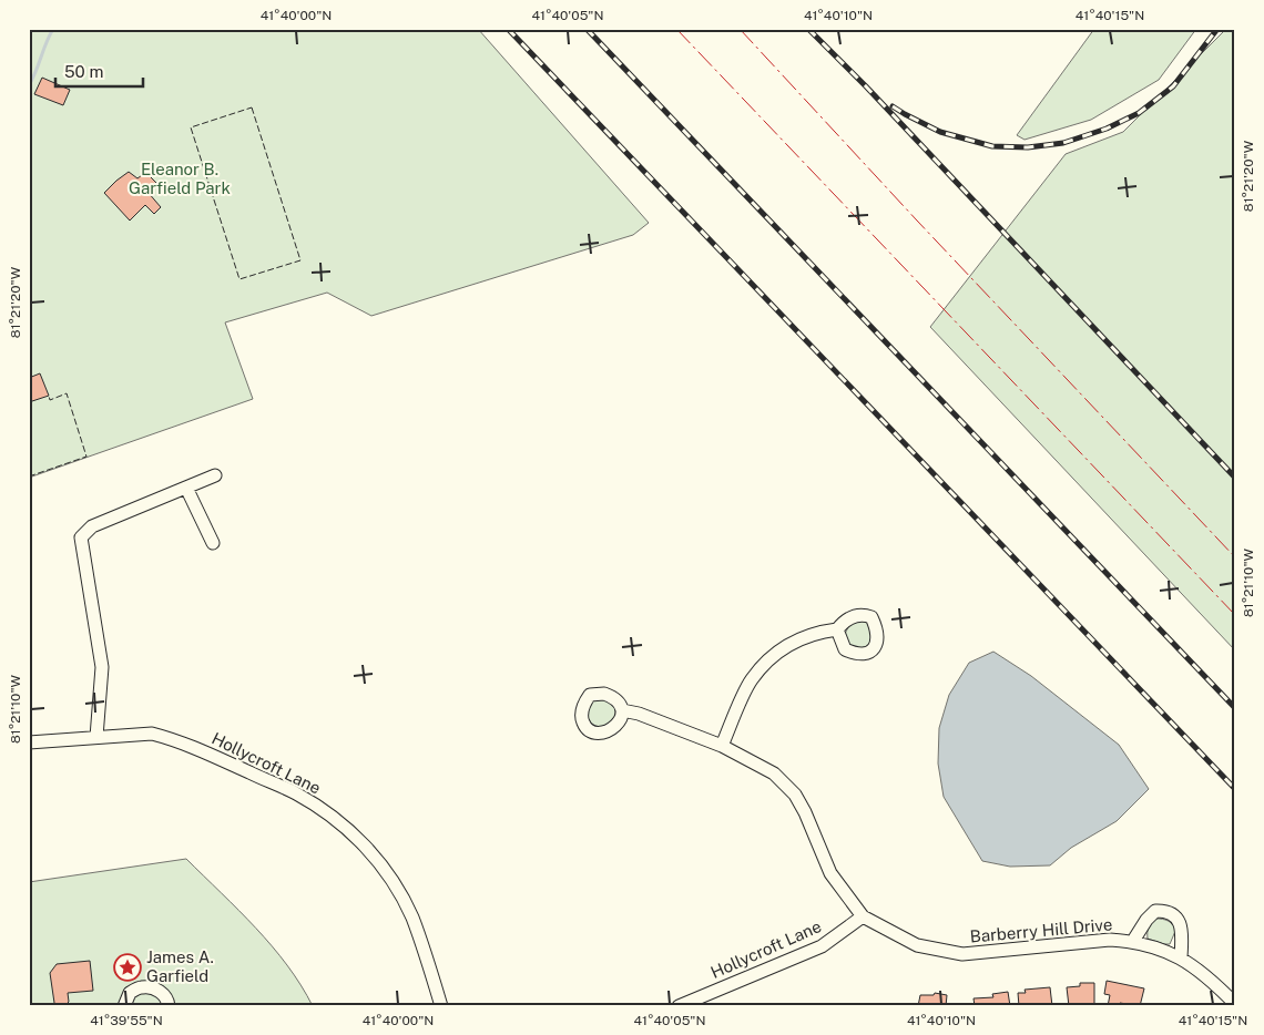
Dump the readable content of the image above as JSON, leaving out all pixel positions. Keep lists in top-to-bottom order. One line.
{"streets":{"street":["Hollycroft Lane","Barberry Hill Drive"]},"crossings":[["Hollycroft Lane","Barberry Hill Drive"]],"parks":["Eleanor B. Garfield Park"],"places":{"place":["James A. Garfield"]},"scale_bar":"50 m","coordinates":["41°40'00\"N","41°40'05\"N","41°40'10\"N","41°40'15\"N","81°21'20\"W","81°21'10\"W","41°39'55\"N"]}
